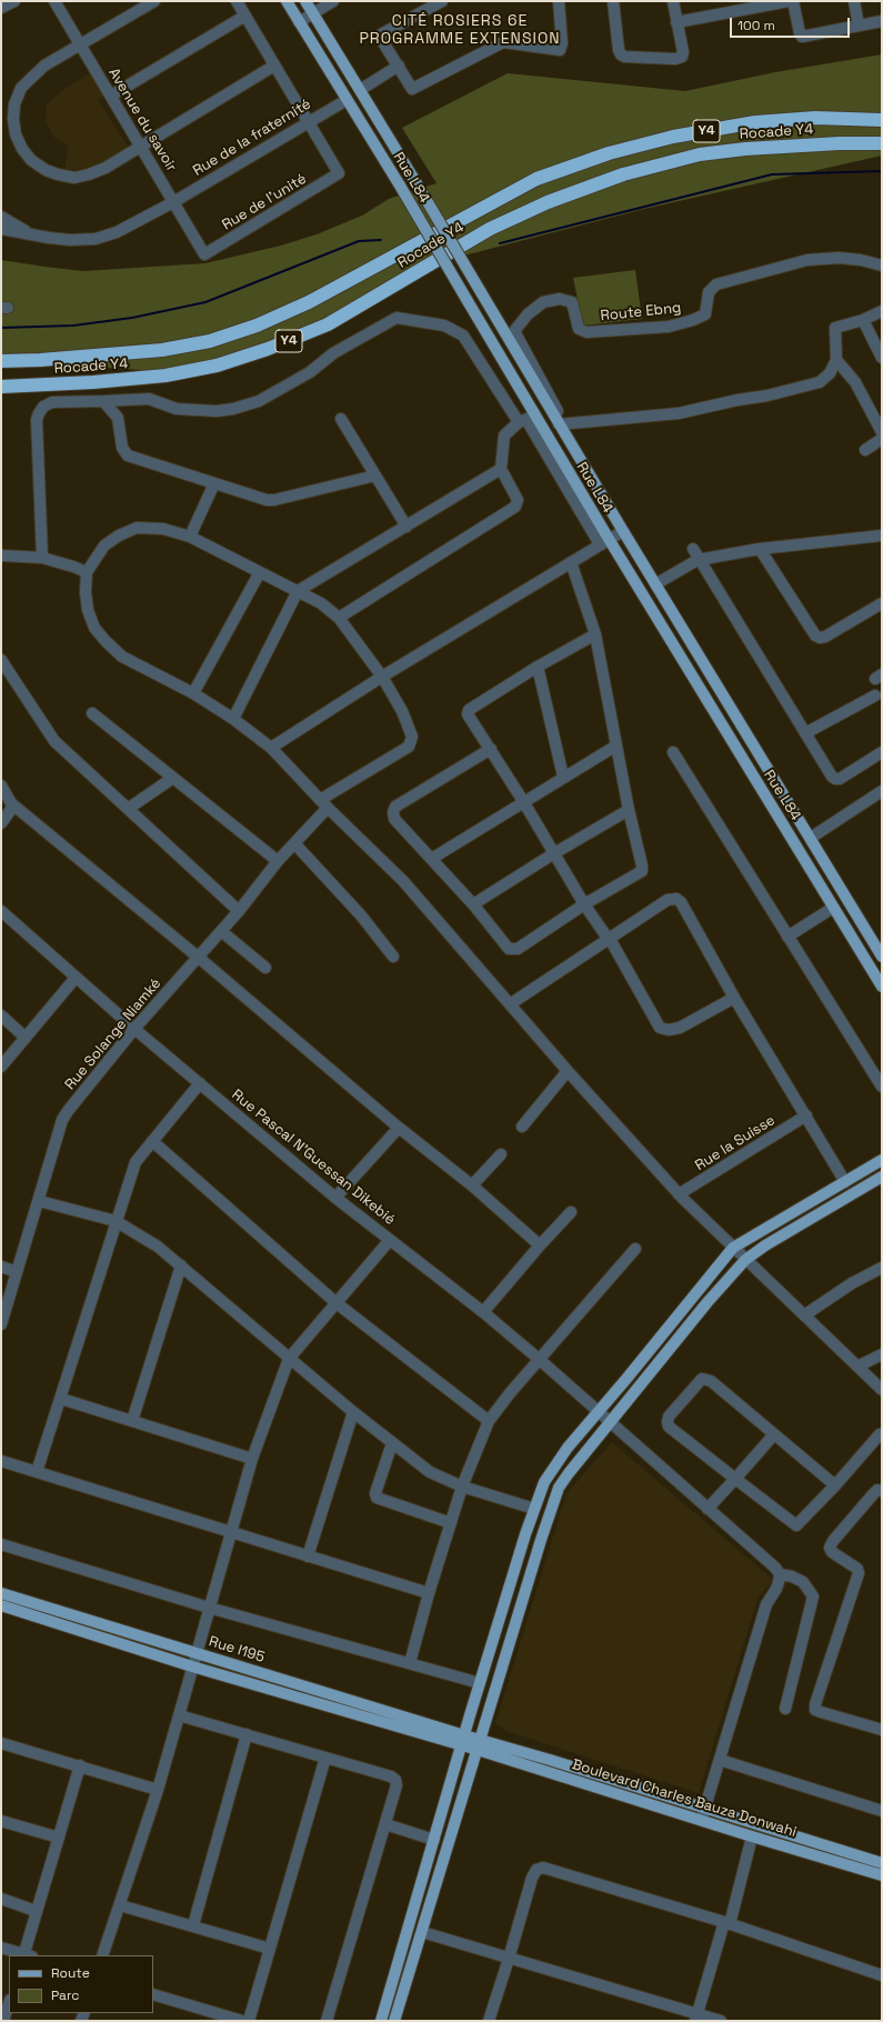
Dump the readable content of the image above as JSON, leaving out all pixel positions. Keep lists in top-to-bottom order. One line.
{"streets":{"highway":["Y4","Rocade Y4"],"main road":["Rue L84","Rue I195","Boulevard Charles Bauza Donwahi"],"street":["Avenue du savoir","Rue de la fraternité","Rue de l'unité","Route Ebng","Rue Solange Niamké","Rue la Suisse","Rue Pascal N'Guessan Dikebié"]},"crossings":[["Avenue du savoir","Rue de la fraternité"],["Avenue du savoir","Rue de l'unité"],["Rue de la fraternité","Rue L84"],["Rue de la fraternité","Rue de l'unité"],["Rue L84","Route Ebng"],["Rue Solange Niamké","Rue Pascal N'Guessan Dikebié"]],"districts":["CITÉ ROSIERS 6E PROGRAMME EXTENSION"],"legend":["Route","Parc"],"scale_bar":"100 m"}
